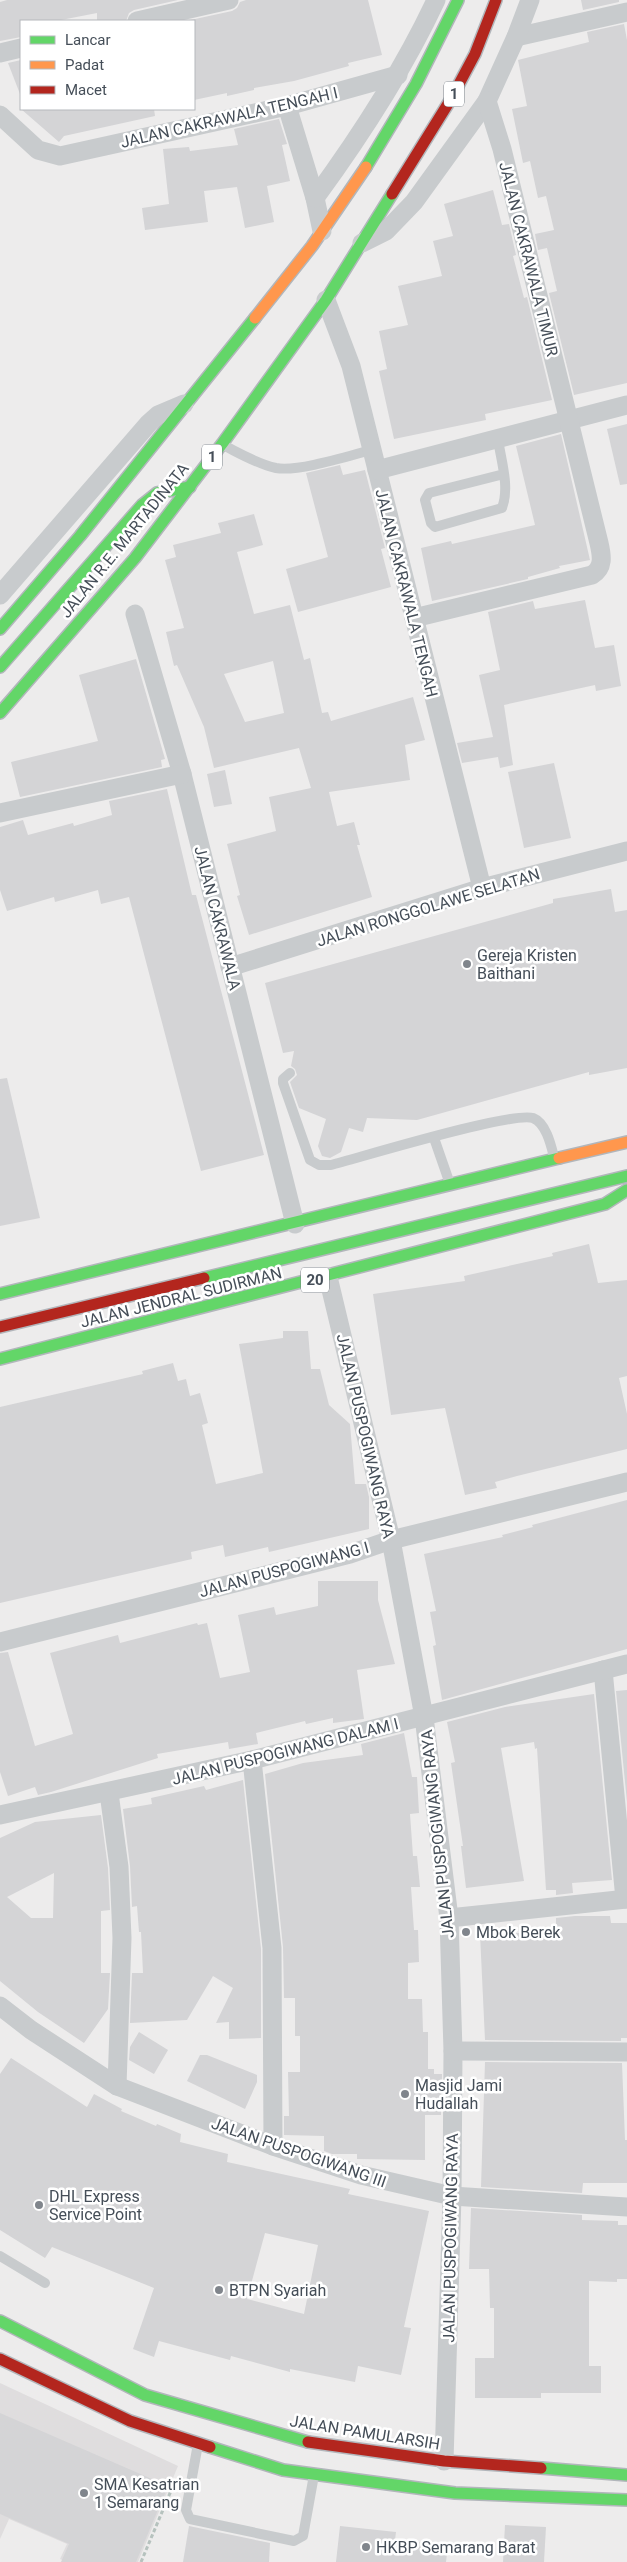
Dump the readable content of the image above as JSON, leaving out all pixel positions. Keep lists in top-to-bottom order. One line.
{"streets":{"highway":["1","JALAN R.E. MARTADINATA","20","JALAN JENDRAL SUDIRMAN","JALAN PAMULARSIH"],"street":["JALAN CAKRAWALA TENGAH I","JALAN CAKRAWALA TIMUR","JALAN CAKRAWALA TENGAH","JALAN RONGGOLAWE SELATAN","JALAN CAKRAWALA","JALAN PUSPOGIWANG RAYA","JALAN PUSPOGIWANG I","JALAN PUSPOGIWANG DALAM I","JALAN PUSPOGIWANG III"]},"crossings":[["JALAN CAKRAWALA TIMUR","JALAN CAKRAWALA TENGAH"],["JALAN R.E. MARTADINATA","JALAN CAKRAWALA TENGAH"],["JALAN CAKRAWALA TENGAH","JALAN RONGGOLAWE SELATAN"],["JALAN RONGGOLAWE SELATAN","JALAN CAKRAWALA"],["JALAN JENDRAL SUDIRMAN","JALAN PUSPOGIWANG RAYA"],["JALAN PUSPOGIWANG RAYA","JALAN PUSPOGIWANG I"],["JALAN PUSPOGIWANG RAYA","JALAN PUSPOGIWANG DALAM I"],["JALAN PUSPOGIWANG RAYA","JALAN PUSPOGIWANG III"],["JALAN PUSPOGIWANG RAYA","JALAN PAMULARSIH"]],"places":["Gereja Kristen Baithani","Mbok Berek","Masjid Jami Hudallah","DHL Express Service Point","BTPN Syariah","SMA Kesatrian 1 Semarang","HKBP Semarang Barat"],"legend":["Lancar","Padat","Macet"]}
